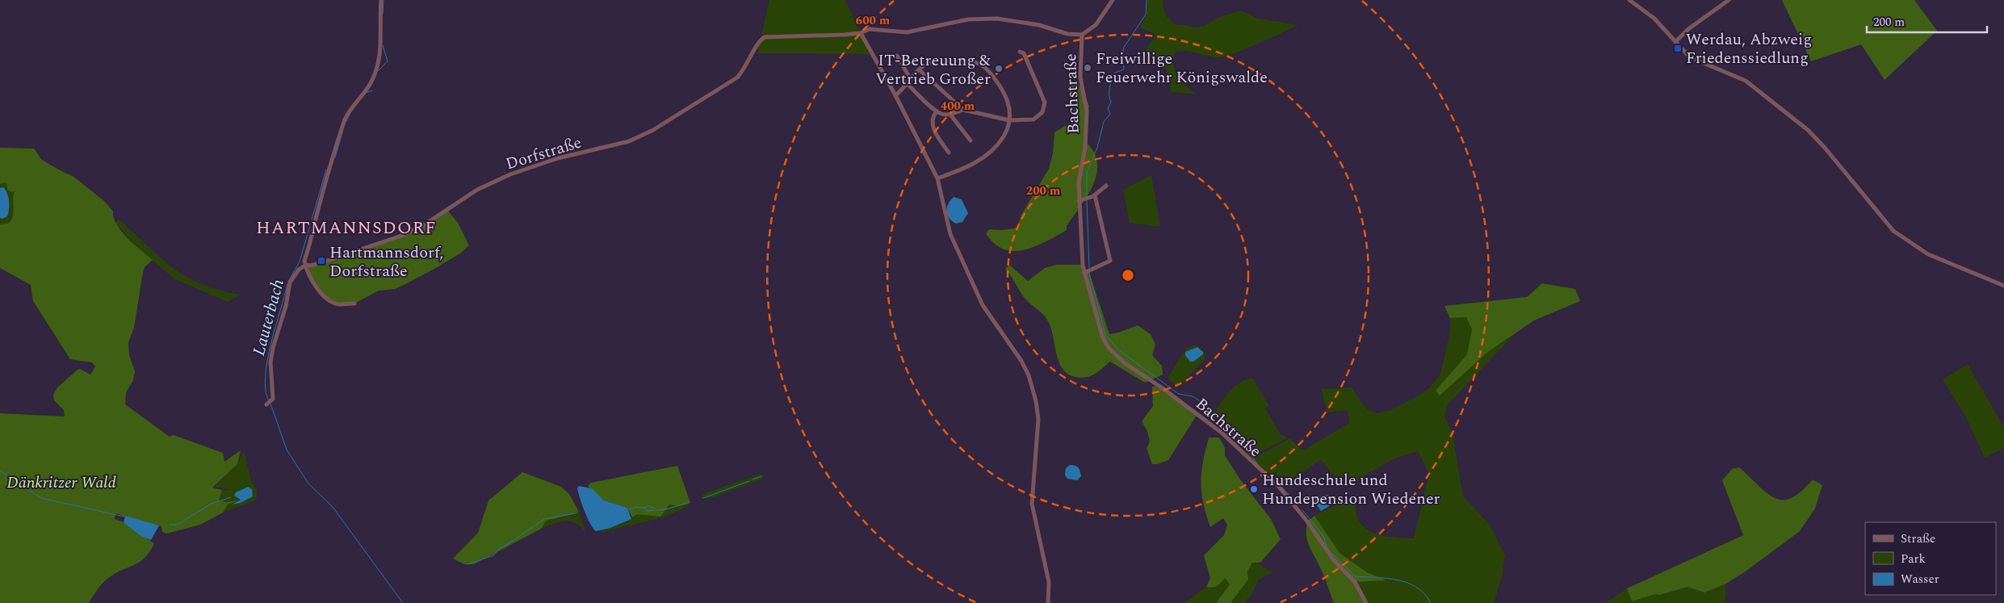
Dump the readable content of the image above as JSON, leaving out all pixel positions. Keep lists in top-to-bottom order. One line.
{"streets":{"street":["Bachstraße","Dorfstraße"]},"districts":["HARTMANNSDORF"],"water":["Lauterbach"],"parks":["Dänkritzer Wald"],"places":{"transit":["Werdau, Abzweig Friedenssiedlung","Hartmannsdorf, Dorfstraße"],"other":["Freiwillige Feuerwehr Königswalde","IT-Betreuung & Vertrieb Großer","Hundeschule und Hundepension Wiedener"]},"legend":["Straße","Park","Wasser"],"scale_bar":"200 m","rings":["600 m","400 m","200 m"]}
